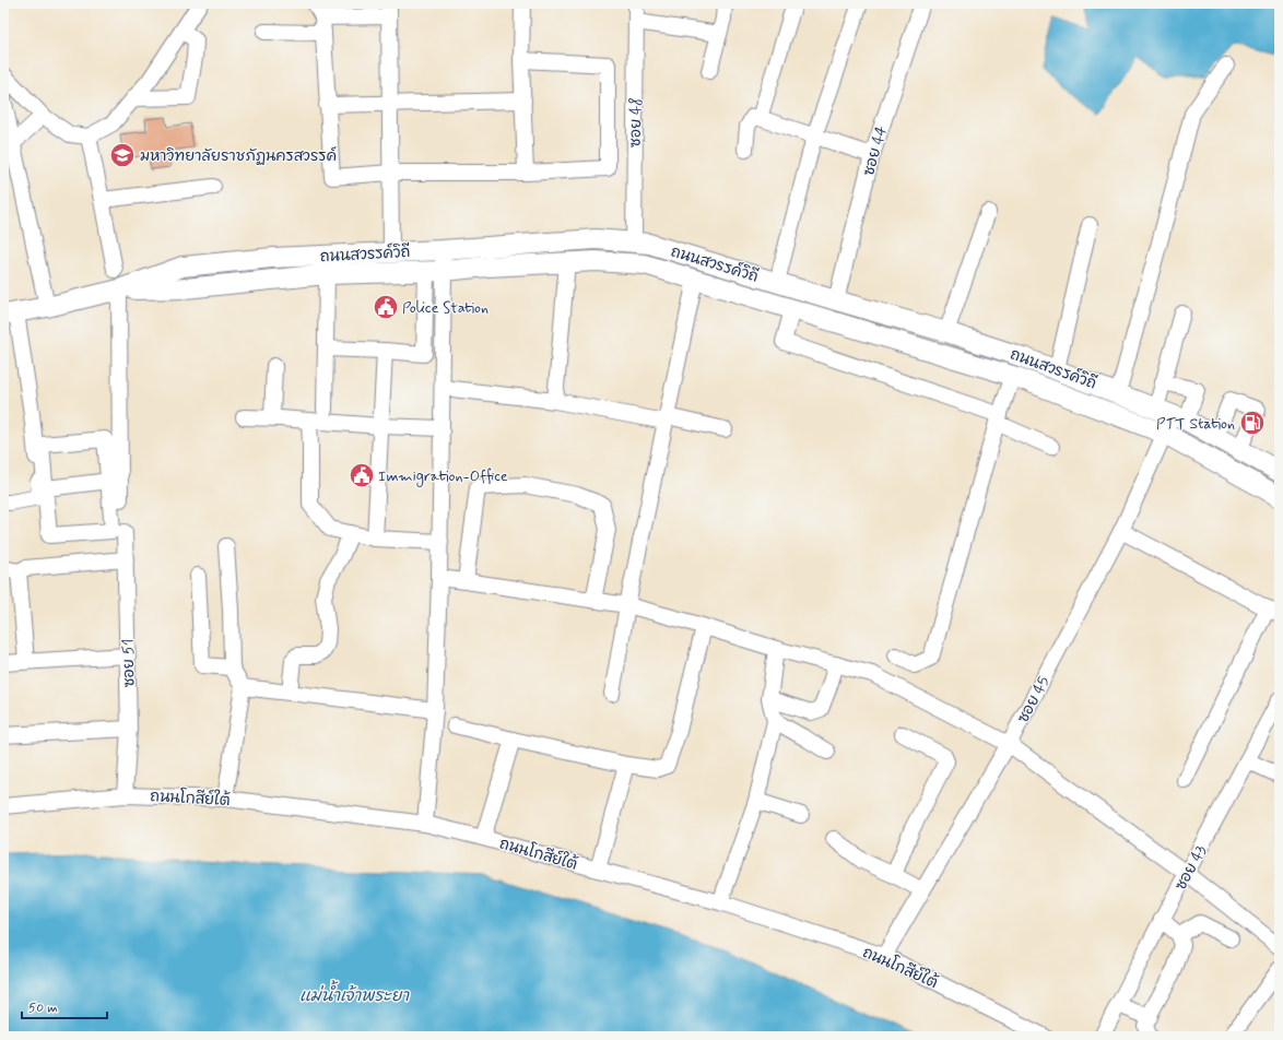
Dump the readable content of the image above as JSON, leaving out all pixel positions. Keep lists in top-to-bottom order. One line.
{"streets":{"main road":["ถนนสวรรค์วิถี"],"street":["ซอย 48","ซอย 44","ซอย 51","ซอย 45","ถนนโกสีย์ใต้","ซอย 43"]},"crossings":[["ซอย 48","ถนนสวรรค์วิถี"],["ซอย 44","ถนนสวรรค์วิถี"],["ถนนสวรรค์วิถี","ซอย 45"],["ซอย 51","ถนนโกสีย์ใต้"],["ซอย 45","ถนนโกสีย์ใต้"]],"water":["แม่น้ำเจ้าพระยา"],"places":{"school or university":["มหาวิทยาลัยราชภัฏนครสวรรค์"],"public building":["Police Station","Immigration-Office"],"fuel station":["PTT Station"]},"scale_bar":"50 m"}
